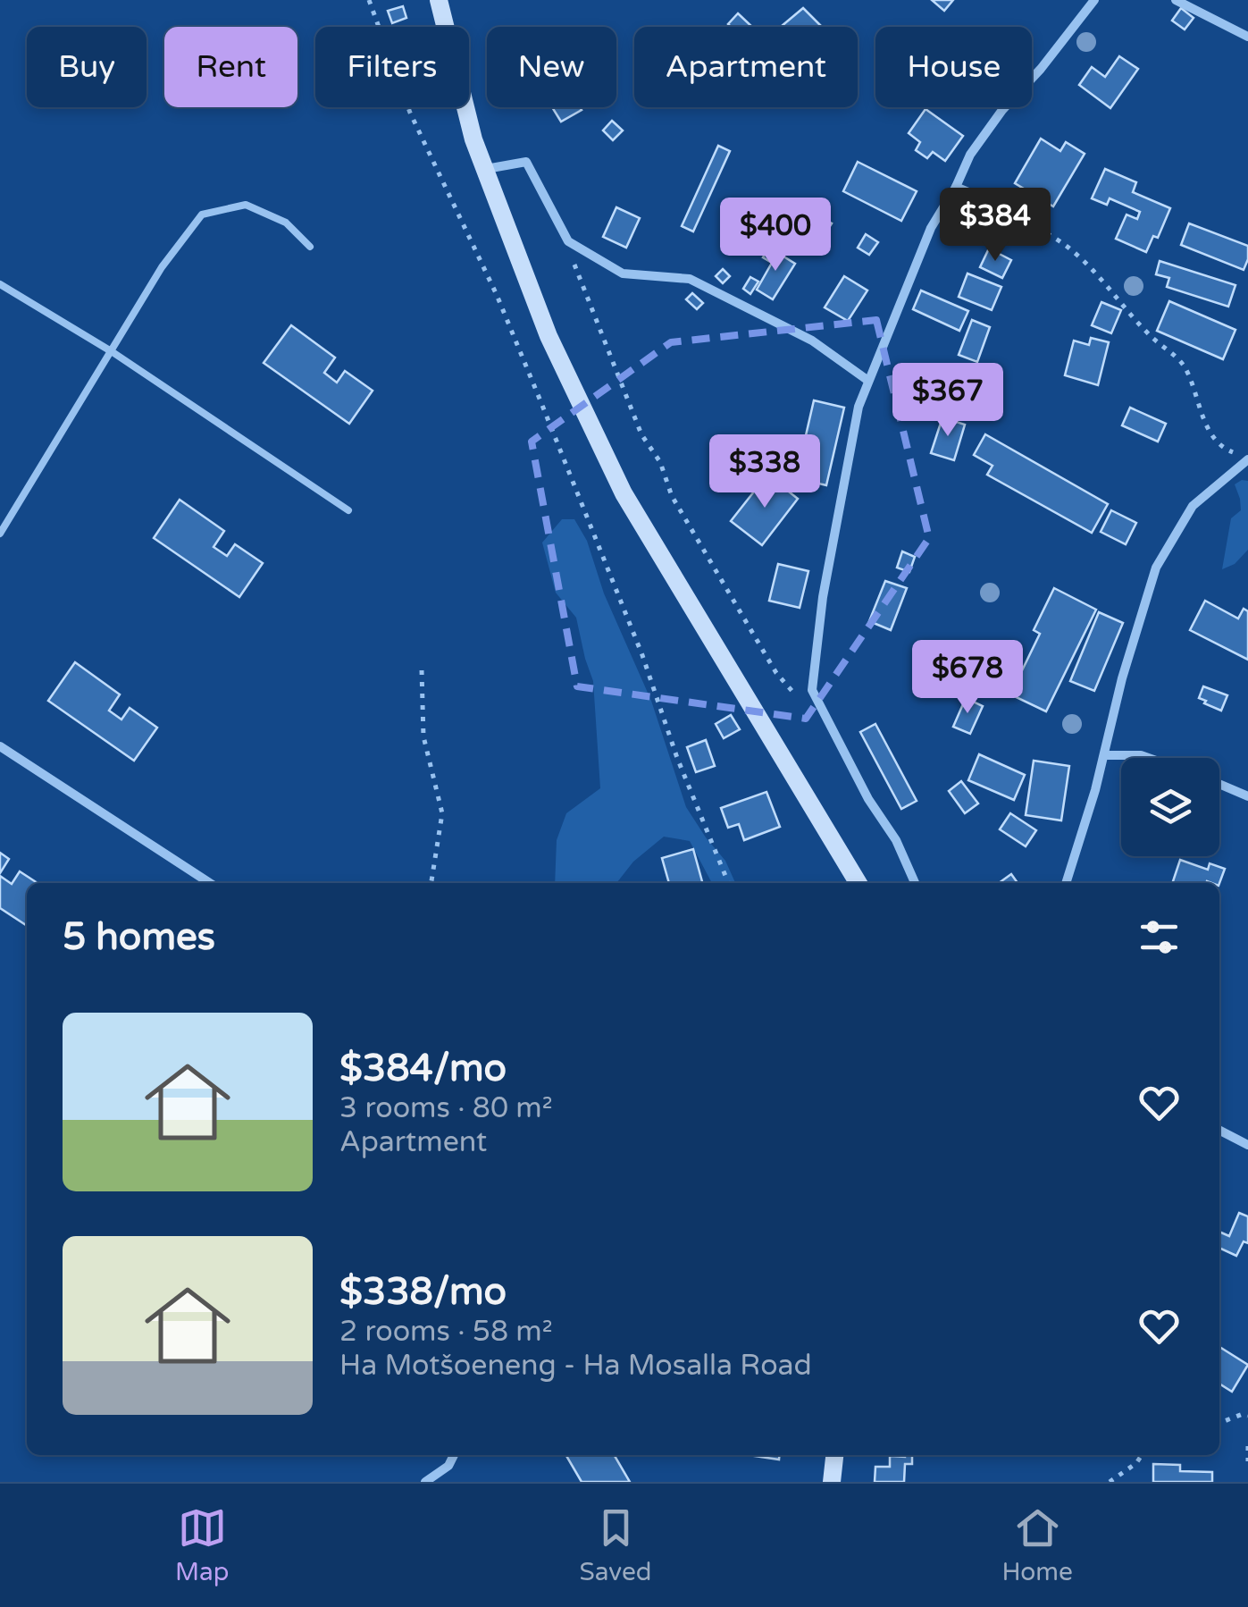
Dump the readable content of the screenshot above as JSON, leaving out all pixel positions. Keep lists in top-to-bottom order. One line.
{"page":{"chip":["Buy","Rent","Filters","New","Apartment","House"],"price":["$384","$400","$367","$338","$678"],"heading":"5 homes","list":[{"name":"$384/mo","note":"3 rooms · 80 m² · Apartment"},{"name":"$338/mo","note":"2 rooms · 58 m² · Ha Motšoeneng - Ha Mosalla Road"}],"tabs":["Map","Saved","Home"]}}
